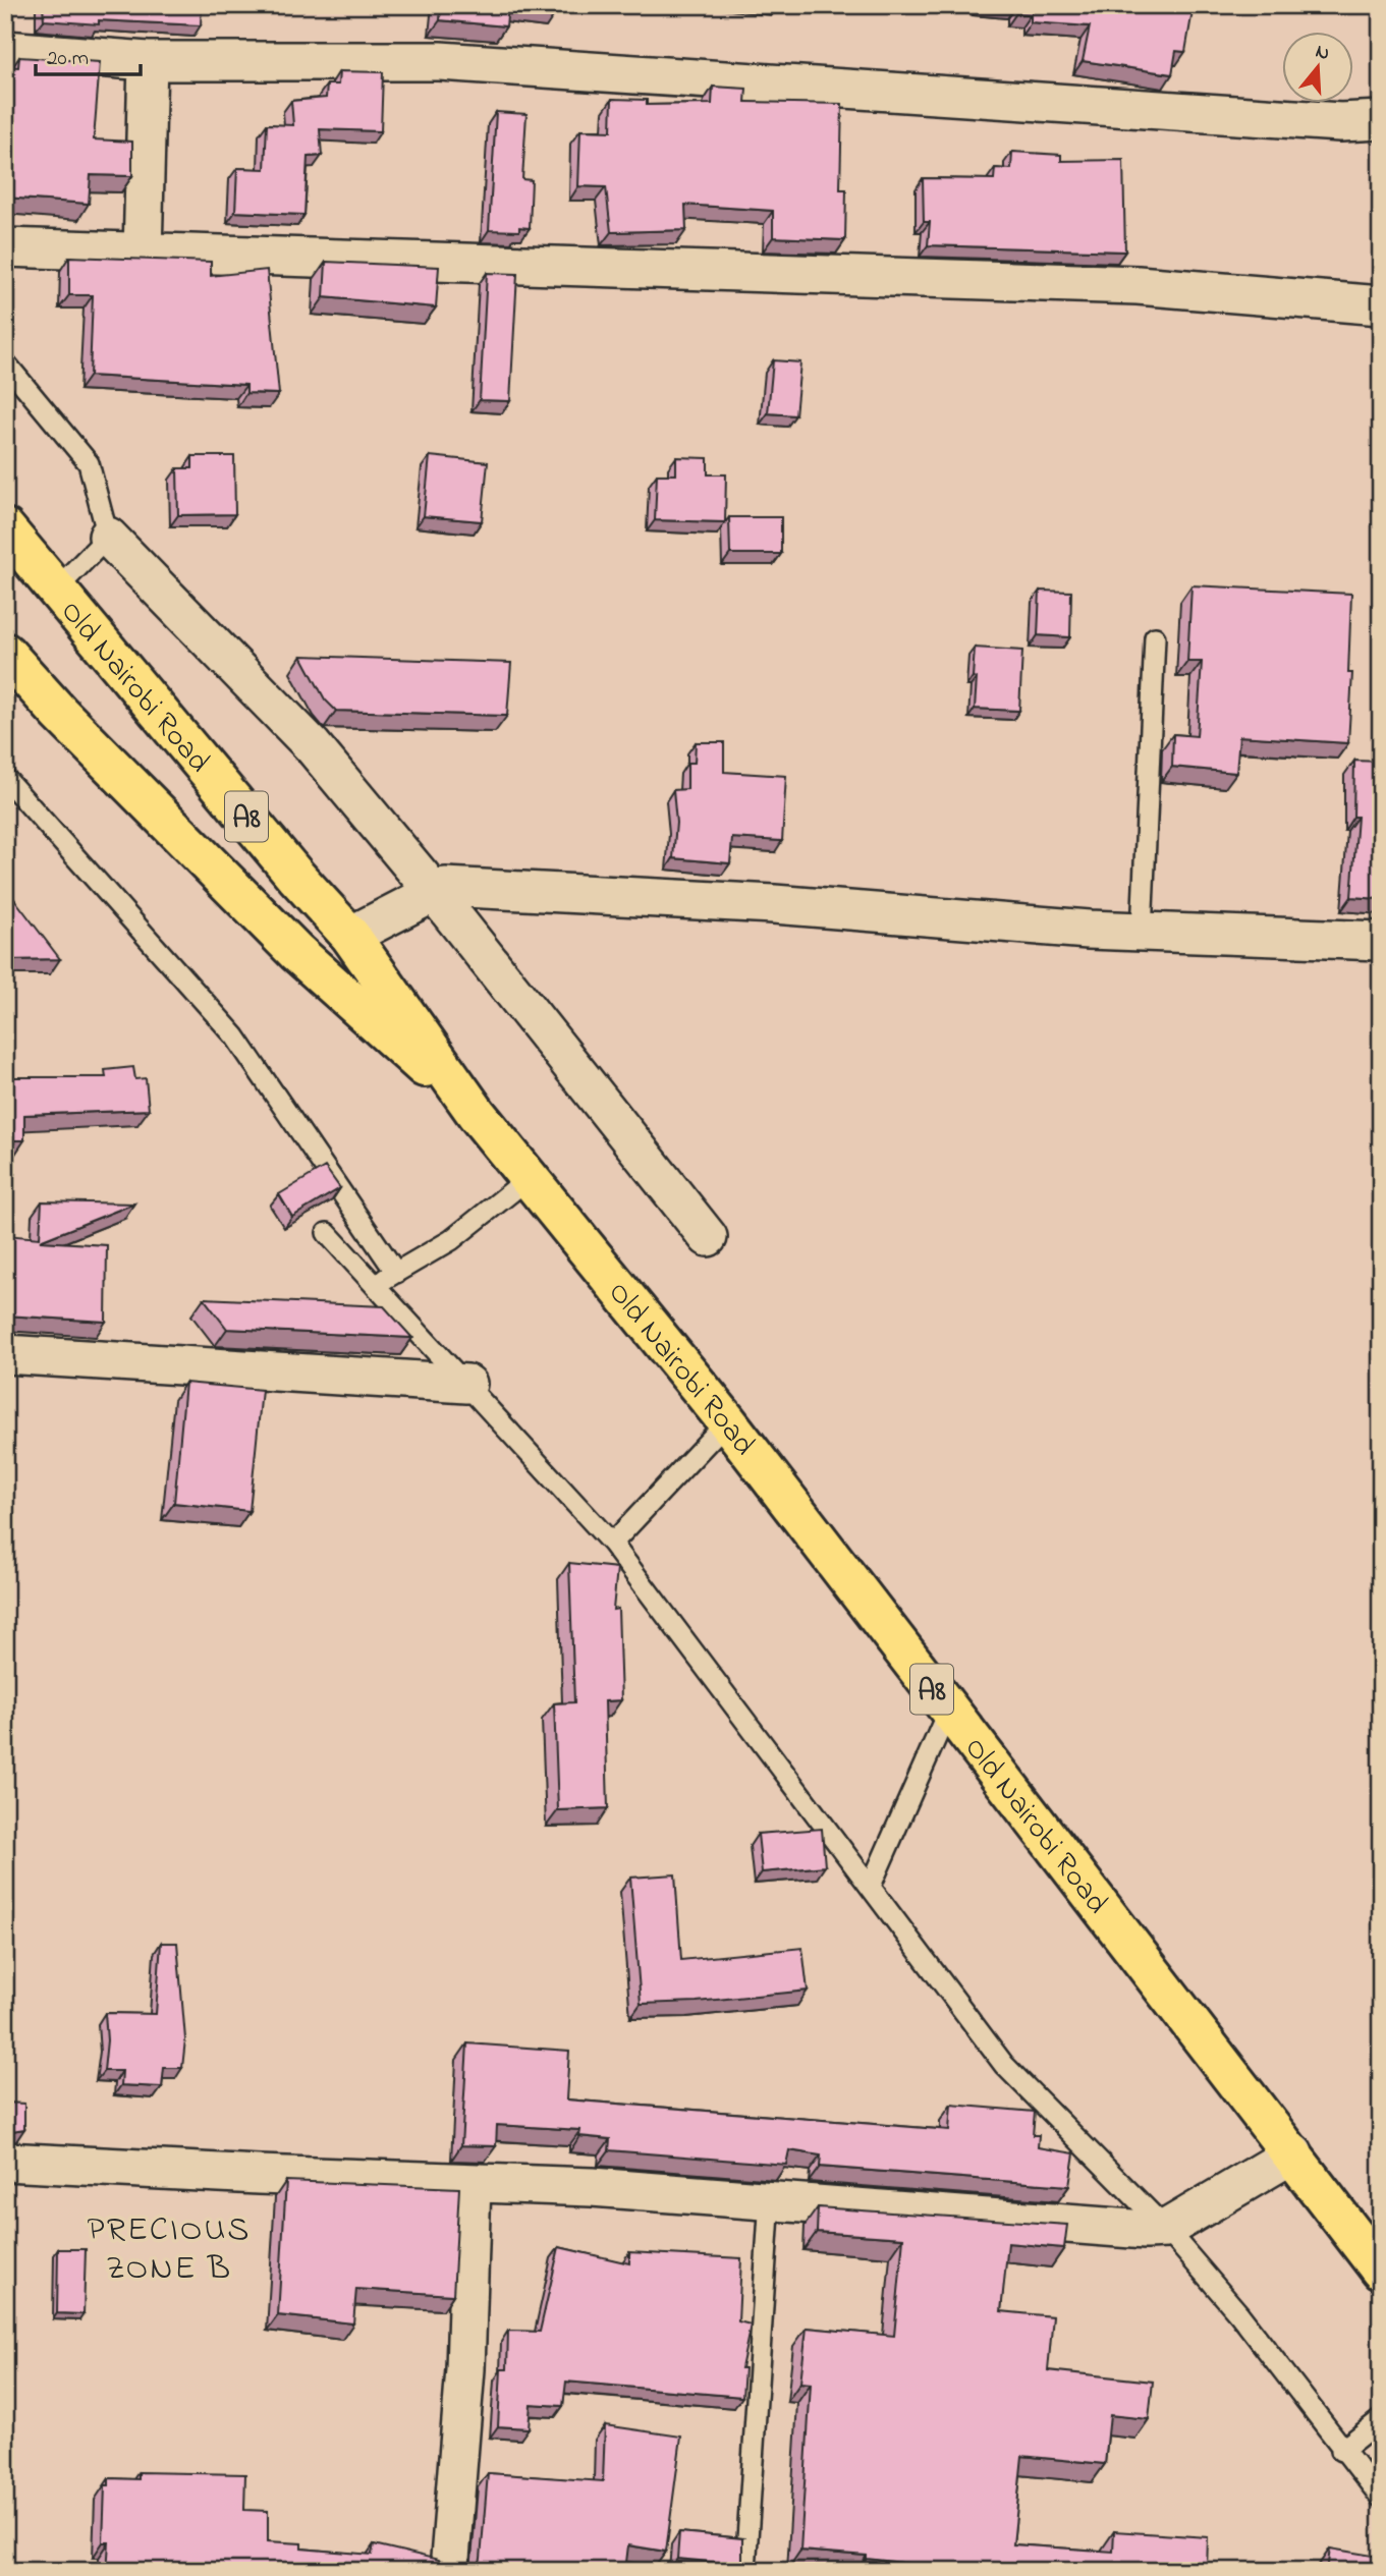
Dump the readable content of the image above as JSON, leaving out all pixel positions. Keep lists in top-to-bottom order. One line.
{"streets":{"highway":["Old Nairobi Road","A8"]},"districts":["PRECIOUS ZONE B"],"scale_bar":"20 m","north":"top"}
